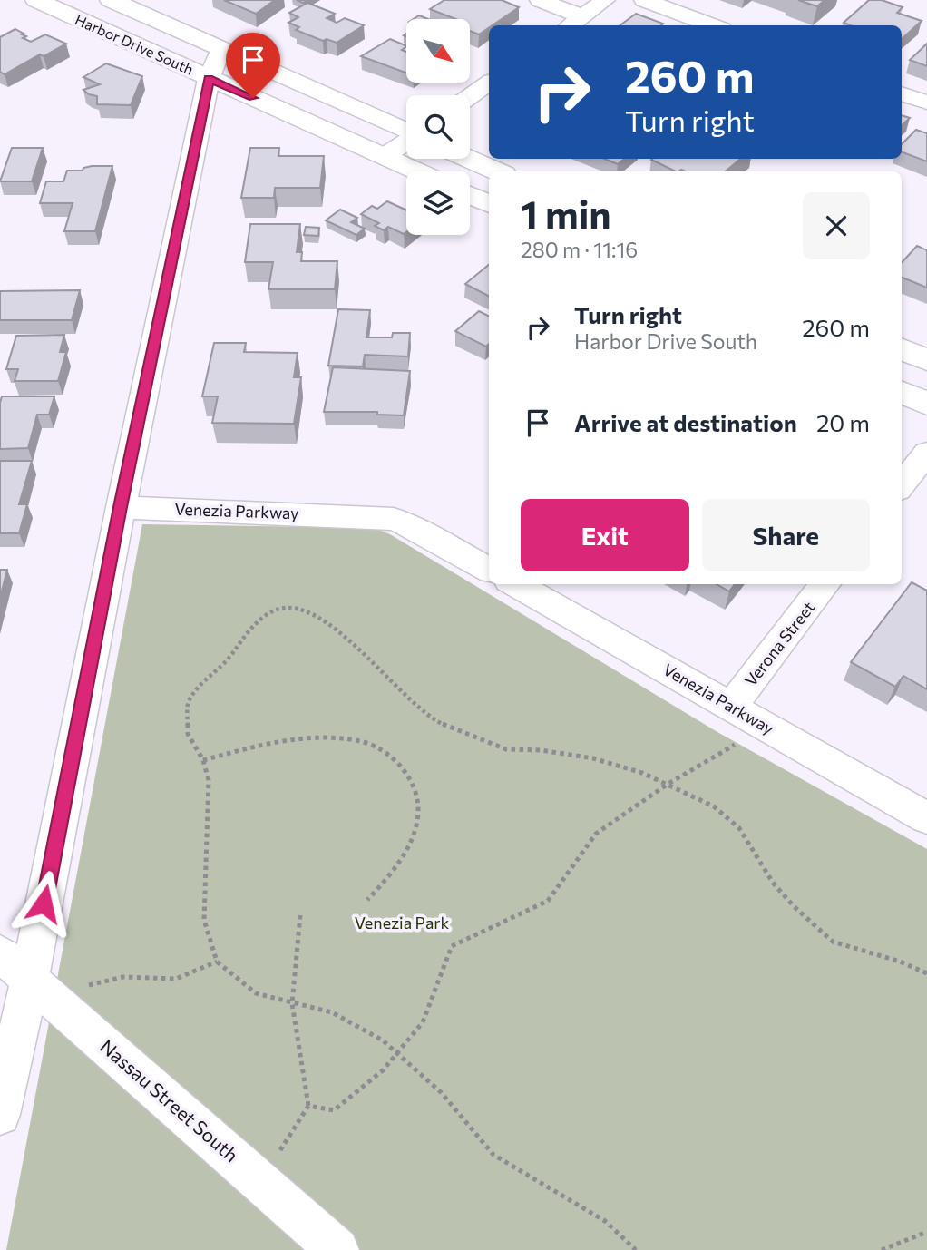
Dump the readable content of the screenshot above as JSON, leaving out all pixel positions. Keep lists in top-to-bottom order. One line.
{"streets":{"street":["Harbor Drive South","Venezia Parkway","Verona Street","Nassau Street South"]},"crossings":[["Venezia Parkway","Verona Street"]],"parks":["Venezia Park"],"north":"bottom right","page":{"turn":["260 m","Turn right"],"heading":["1 min","280 m · 11:16"],"list":[{"name":"Turn right","note":"Harbor Drive South","value":"260 m"},{"name":"Arrive at destination","value":"20 m"}],"buttons":["Exit","Share"]}}
